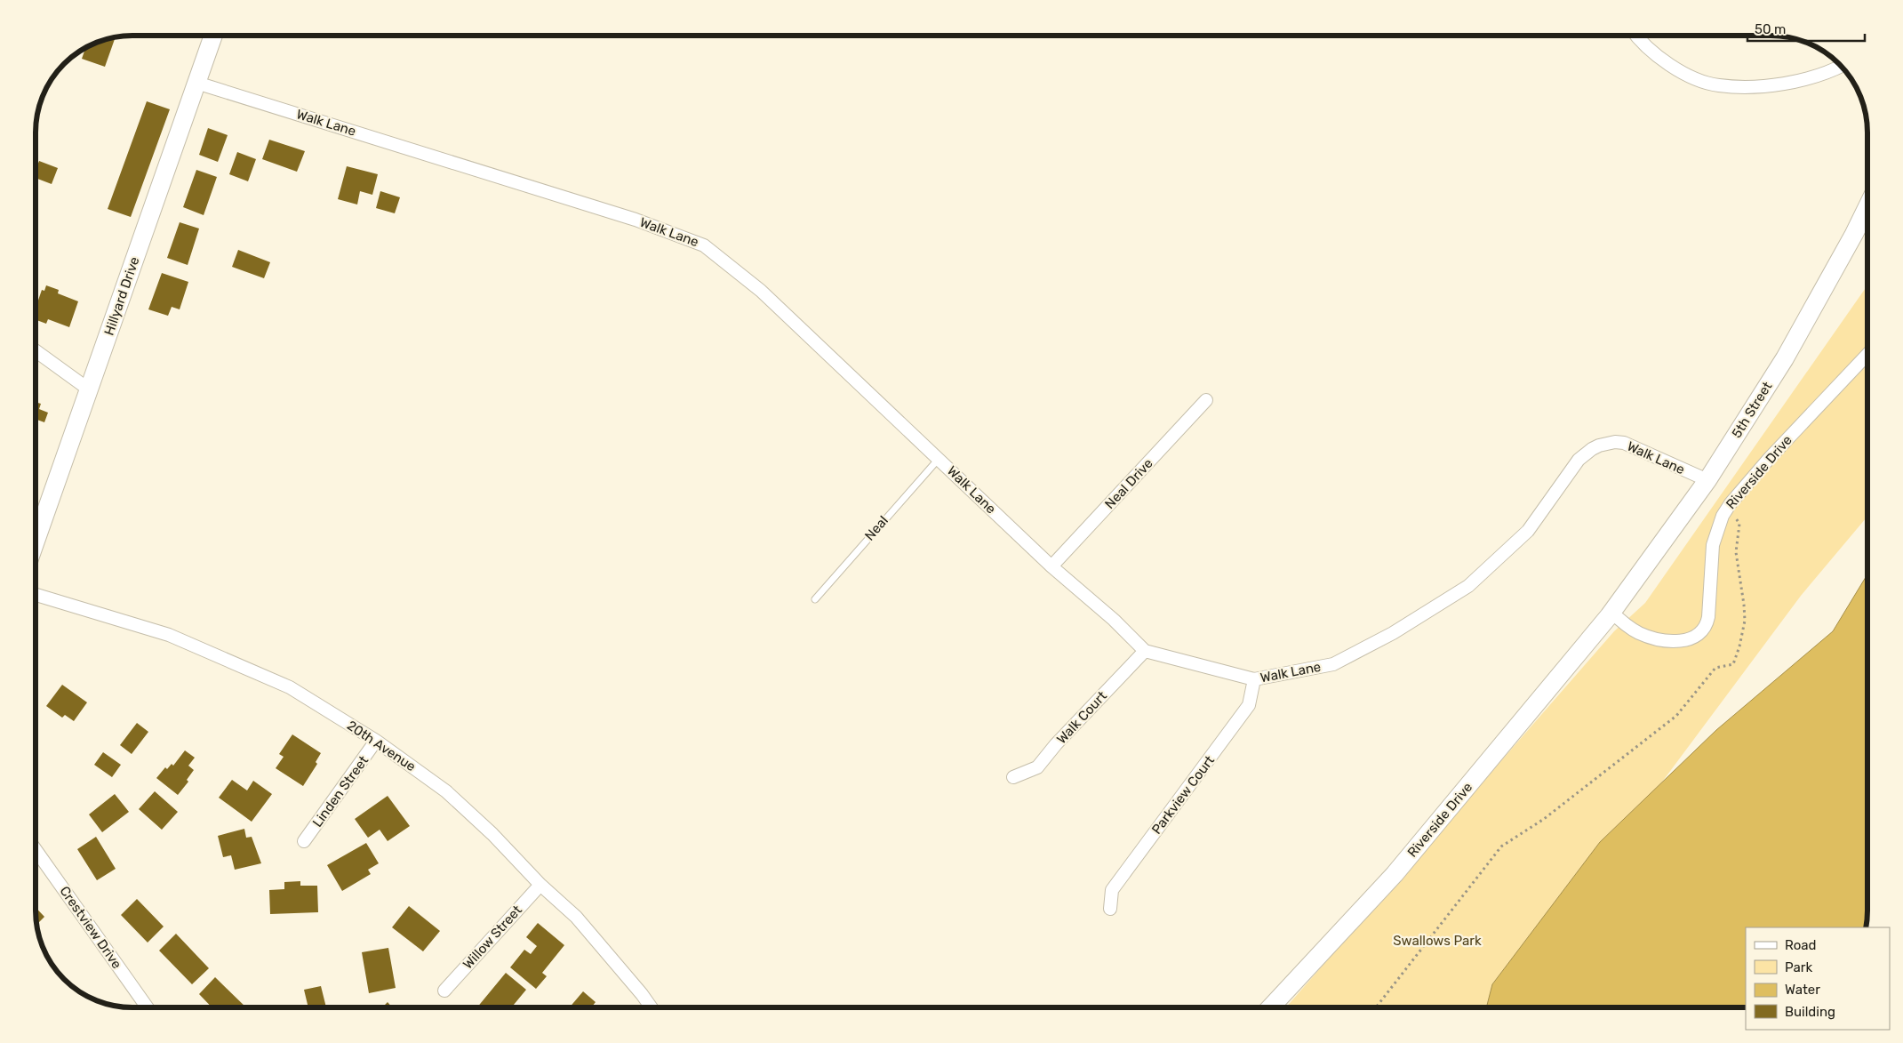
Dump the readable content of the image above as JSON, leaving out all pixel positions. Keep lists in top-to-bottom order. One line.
{"streets":{"main road":["Hillyard Drive","5th Street","Riverside Drive"],"street":["Walk Lane","Neal Drive","Walk Court","20th Avenue","Linden Street","Parkview Court","Crestview Drive","Willow Street"],"lane":["Neal"]},"crossings":[["Walk Lane","Hillyard Drive"],["Walk Lane","5th Street"],["Walk Lane","Neal Drive"],["Walk Lane","Neal"],["Walk Lane","Walk Court"],["Walk Lane","Parkview Court"],["5th Street","Riverside Drive"],["20th Avenue","Linden Street"],["20th Avenue","Willow Street"]],"parks":["Swallows Park"],"legend":["Road","Park","Water","Building"],"scale_bar":"50 m"}
